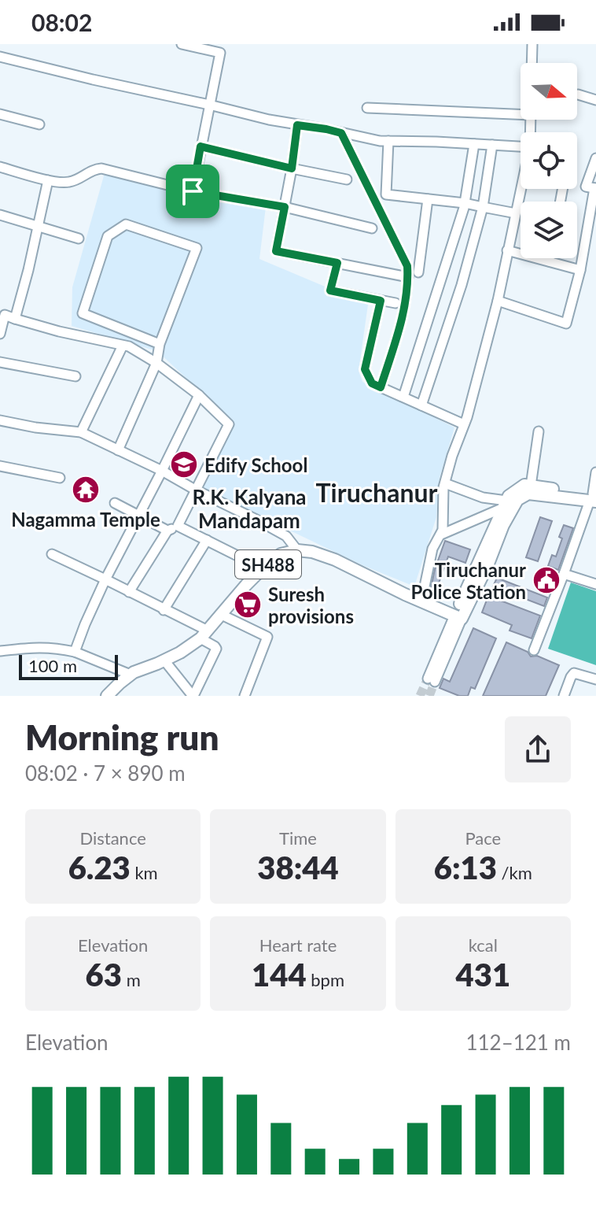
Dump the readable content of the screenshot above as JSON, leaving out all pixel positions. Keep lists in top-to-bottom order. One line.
{"streets":{"main road":["SH488"]},"districts":["Tiruchanur","R.K. Kalyana Mandapam"],"places":{"school or university":["Edify School"],"temple":["Nagamma Temple"],"public building":["Tiruchanur Police Station"],"supermarket":["Suresh provisions"]},"scale_bar":"100 m","north":"right","page":{"status":"08:02","scale":"100 m","heading":["Morning run","08:02 · 7 × 890 m"],"stats":[["Distance","6.23 km"],["Time","38:44"],["Pace","6:13 /km"],["Elevation","63 m"],["Heart rate","144 bpm"],["kcal","431"]],"chart":["Elevation","112–121 m"]}}
